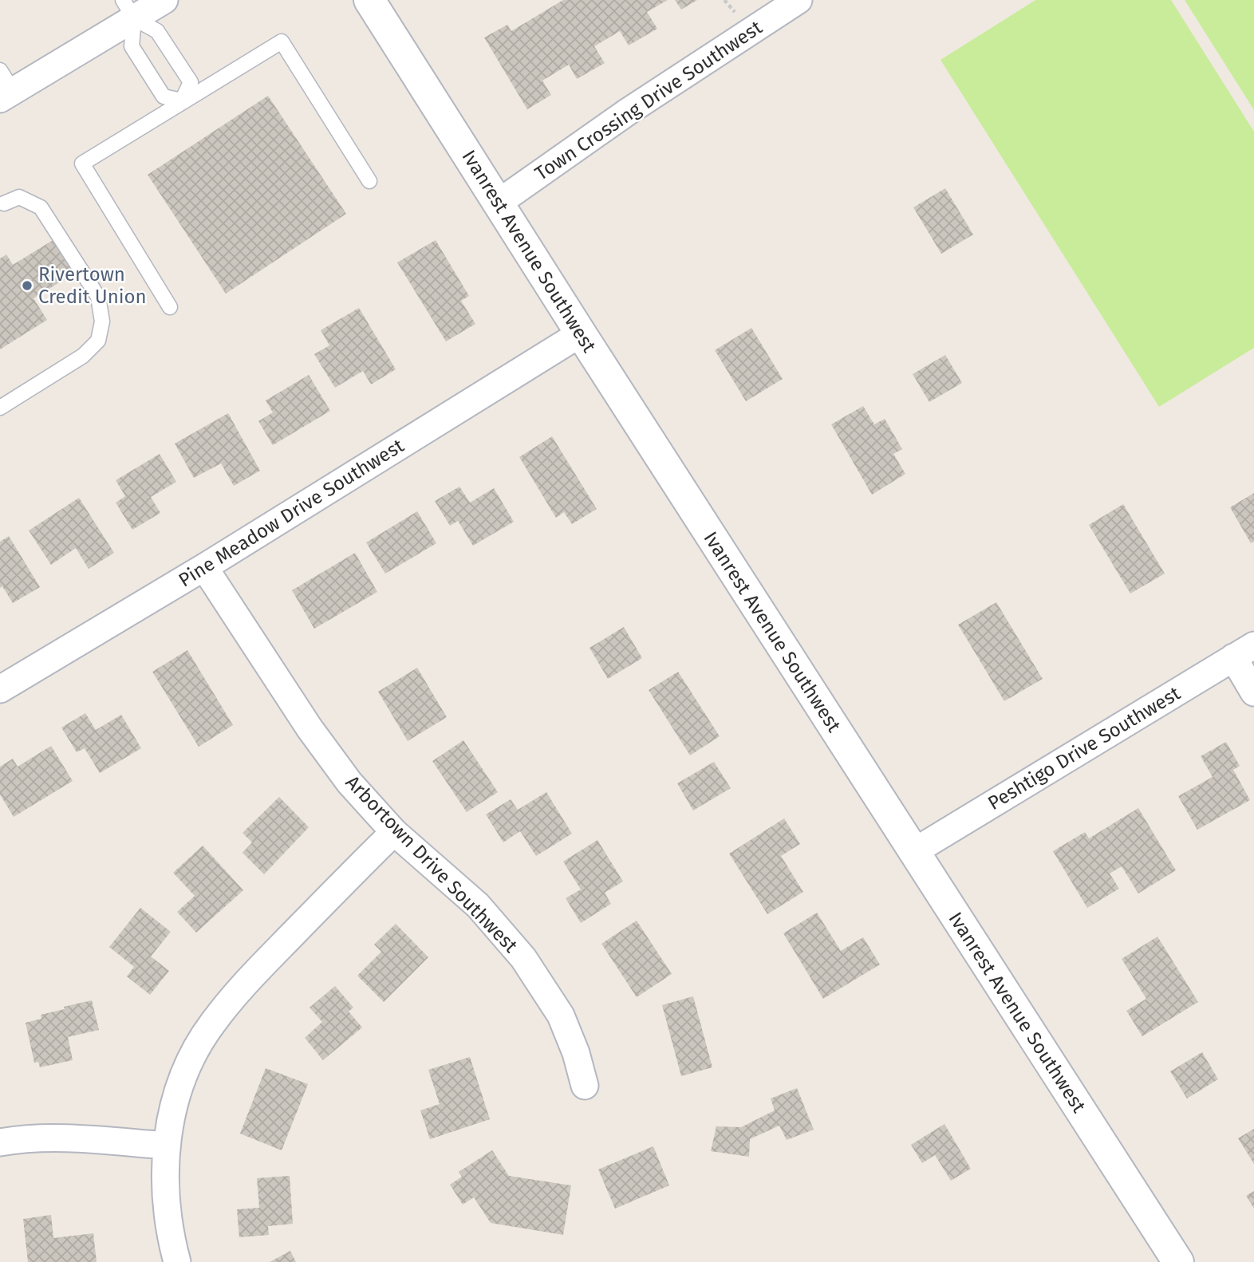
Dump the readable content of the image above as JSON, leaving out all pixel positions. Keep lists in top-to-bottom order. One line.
{"streets":{"street":["Town Crossing Drive Southwest","Ivanrest Avenue Southwest","Pine Meadow Drive Southwest","Peshtigo Drive Southwest","Arbortown Drive Southwest"]},"crossings":[["Town Crossing Drive Southwest","Ivanrest Avenue Southwest"],["Ivanrest Avenue Southwest","Pine Meadow Drive Southwest"],["Ivanrest Avenue Southwest","Peshtigo Drive Southwest"],["Pine Meadow Drive Southwest","Arbortown Drive Southwest"]],"places":["Rivertown Credit Union"]}
